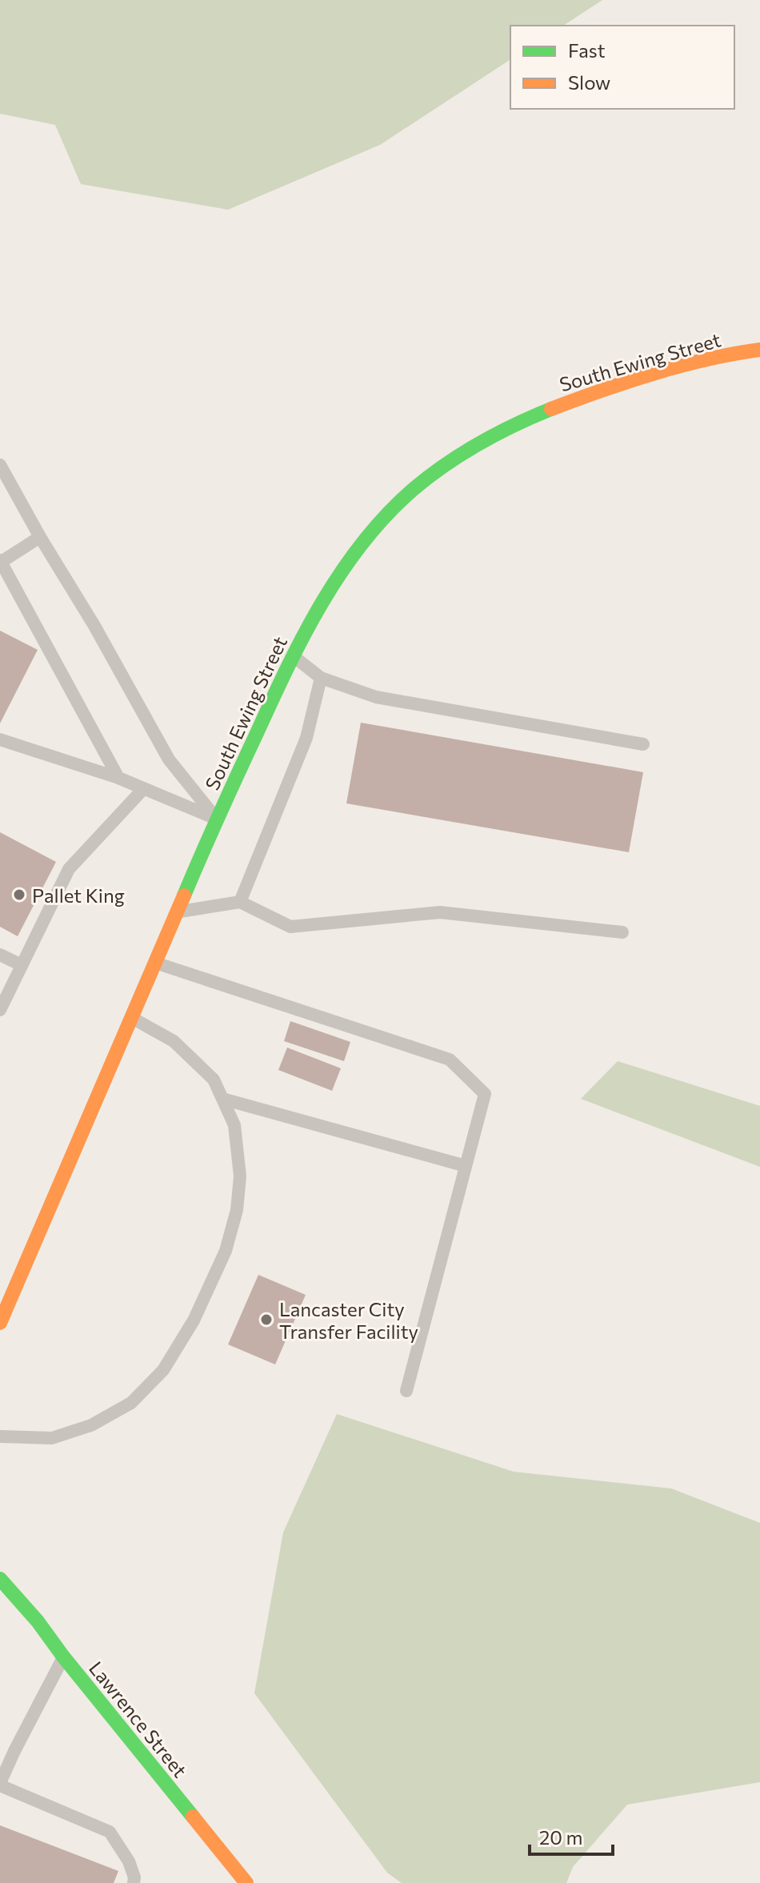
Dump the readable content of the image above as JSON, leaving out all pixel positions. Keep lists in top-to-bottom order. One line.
{"streets":{"street":["South Ewing Street","Lawrence Street"]},"places":["Pallet King","Lancaster City Transfer Facility"],"legend":["Fast","Slow"],"scale_bar":"20 m"}
